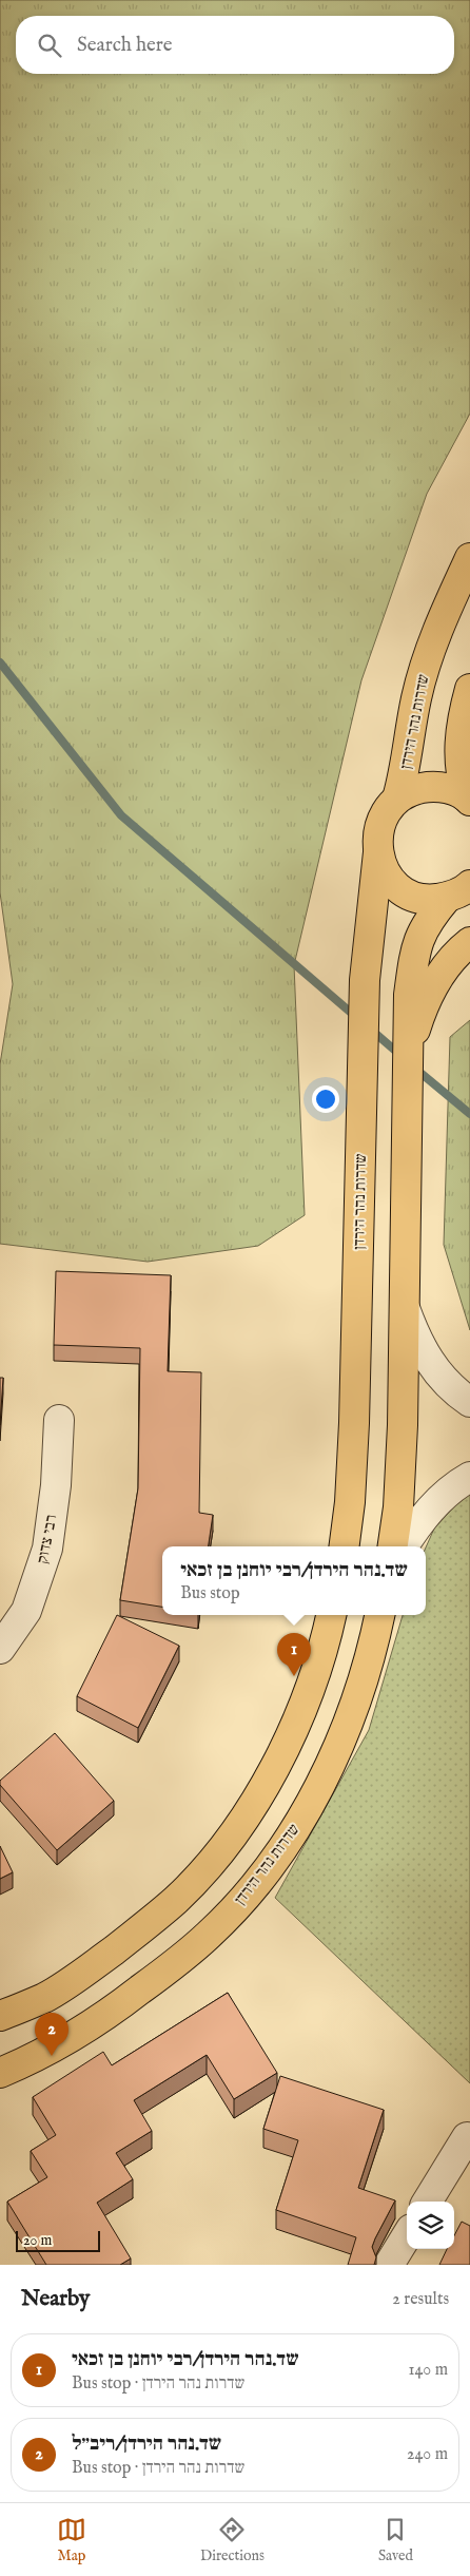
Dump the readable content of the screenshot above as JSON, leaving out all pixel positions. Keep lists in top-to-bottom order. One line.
{"streets":{"main road":["שדרות נהר הירדן"],"street":["רבי צדוק"]},"scale_bar":"20 m","page":{"search":"Search here","popup":["שד.נהר הירדן/רבי יוחנן בן זכאי","Bus stop"],"pins":["1","2"],"scale":"20 m","heading":["Nearby","2 results"],"list":[{"mark":"1","name":"שד.נהר הירדן/רבי יוחנן בן זכאי","note":"Bus stop · שדרות נהר הירדן","value":"140 m"},{"mark":"2","name":"שד.נהר הירדן/ריב״ל","note":"Bus stop · שדרות נהר הירדן","value":"240 m"}],"nav":["Map","Directions","Saved"]}}
